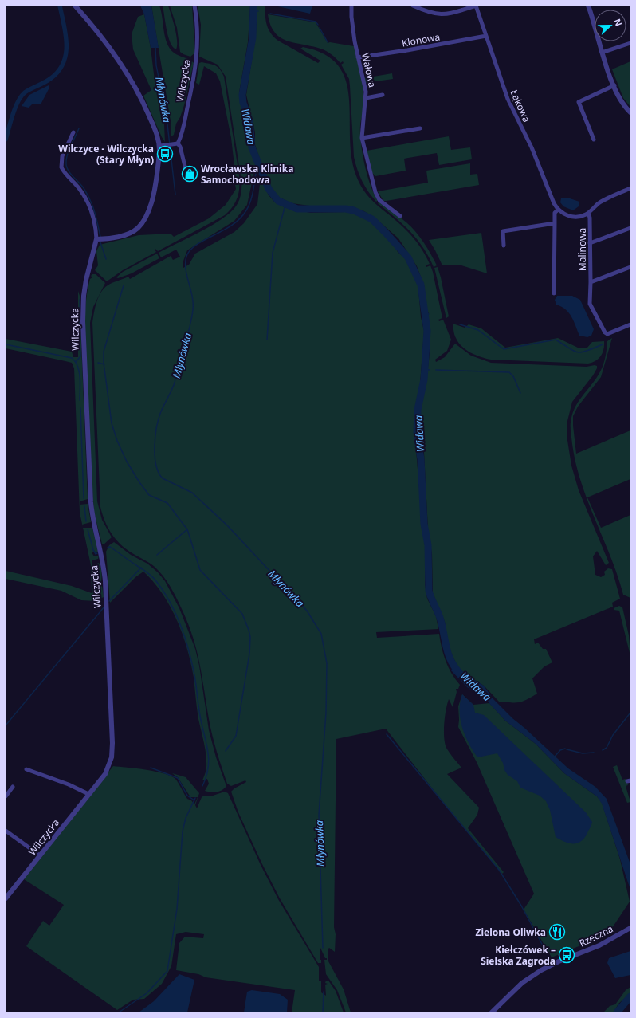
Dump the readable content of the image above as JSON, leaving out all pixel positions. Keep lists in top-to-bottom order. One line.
{"streets":{"street":["Klonowa","Wałowa","Wilczycka","Łąkowa","Malinowa","Rzeczna"]},"crossings":[["Klonowa","Wałowa"],["Klonowa","Łąkowa"]],"water":["Młynówka","Widawa"],"places":{"bus stop":["Wilczyce - Wilczycka (Stary Młyn)","Kiełczówek – Sielska Zagroda"],"shop":["Wrocławska Klinika Samochodowa"],"restaurant":["Zielona Oliwka"]},"north":"right"}
